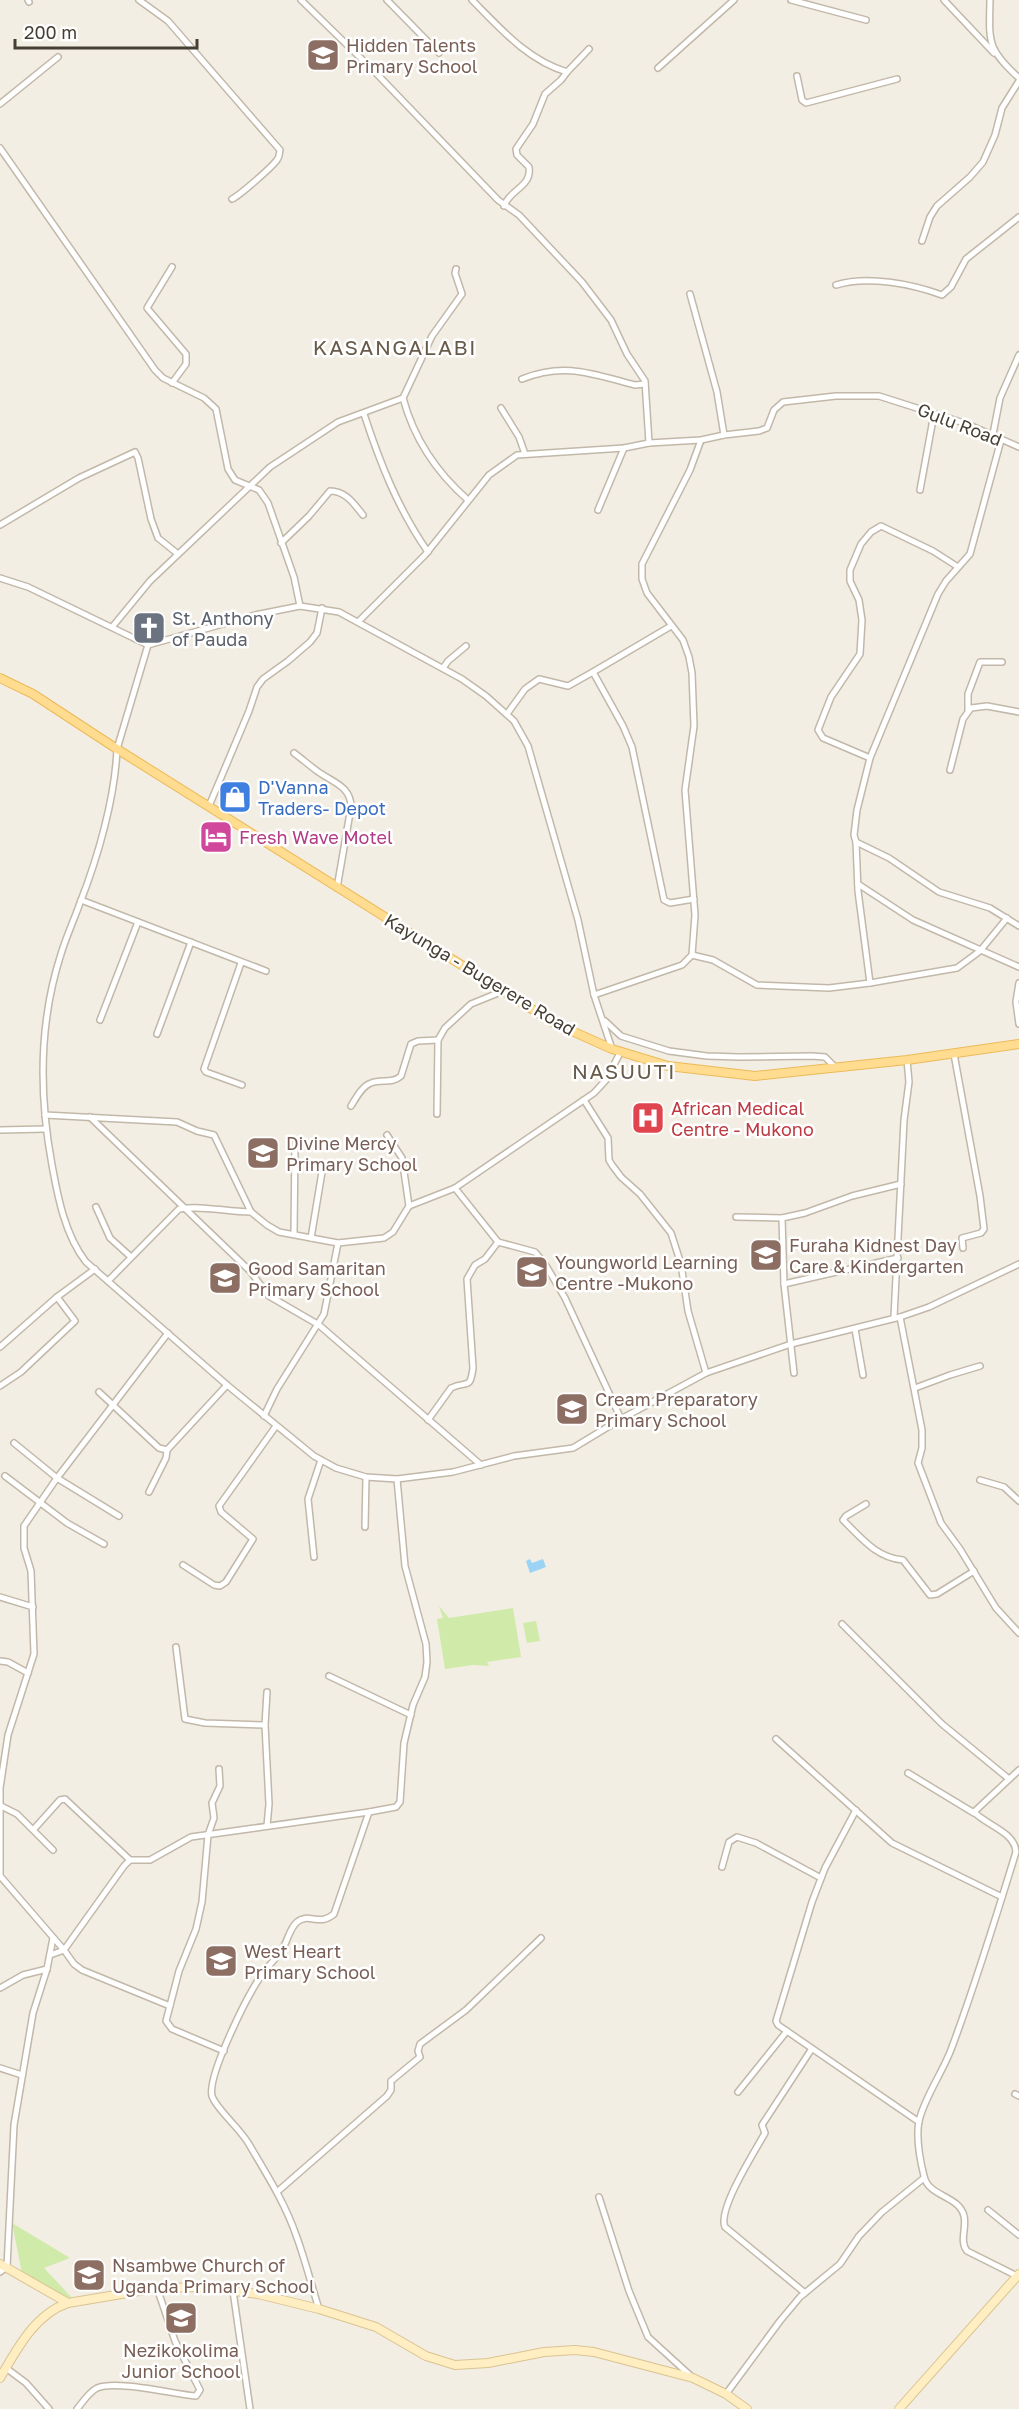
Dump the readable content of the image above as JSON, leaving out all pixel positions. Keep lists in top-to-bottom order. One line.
{"streets":{"main road":["Kayunga - Bugerere Road"],"street":["Gulu Road"]},"districts":["KASANGALABI","NASUUTI"],"places":{"school or university":["Hidden Talents Primary School","Divine Mercy Primary School","Furaha Kidnest Day Care & Kindergarten","Youngworld Learning Centre -Mukono","Good Samaritan Primary School","Cream Preparatory Primary School","West Heart Primary School","Nsambwe Church of Uganda Primary School","Nezikokolima Junior School"],"church":["St. Anthony of Pauda"],"shop":["D'Vanna Traders- Depot"],"hotel":["Fresh Wave Motel"],"hospital":["African Medical Centre - Mukono"]},"scale_bar":"200 m"}
